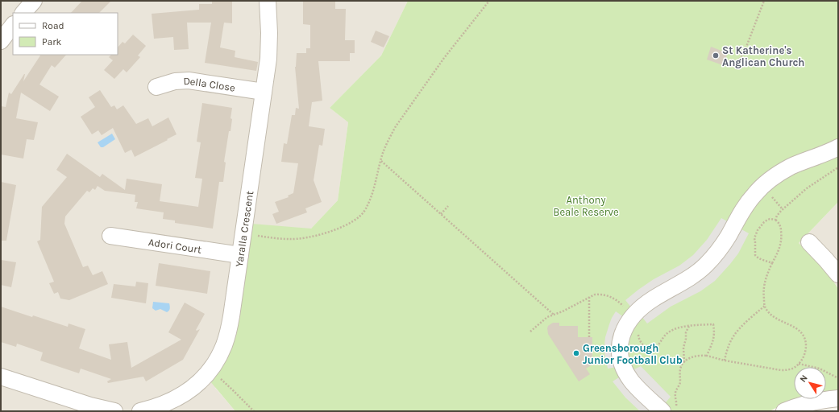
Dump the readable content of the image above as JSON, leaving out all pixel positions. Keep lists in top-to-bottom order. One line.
{"streets":{"street":["Della Close","Yaralla Crescent","Adori Court"]},"crossings":[["Della Close","Yaralla Crescent"],["Yaralla Crescent","Adori Court"]],"parks":["Anthony Beale Reserve"],"places":["St Katherine's Anglican Church","Greensborough Junior Football Club"],"legend":["Road","Park"],"north":"top left"}
